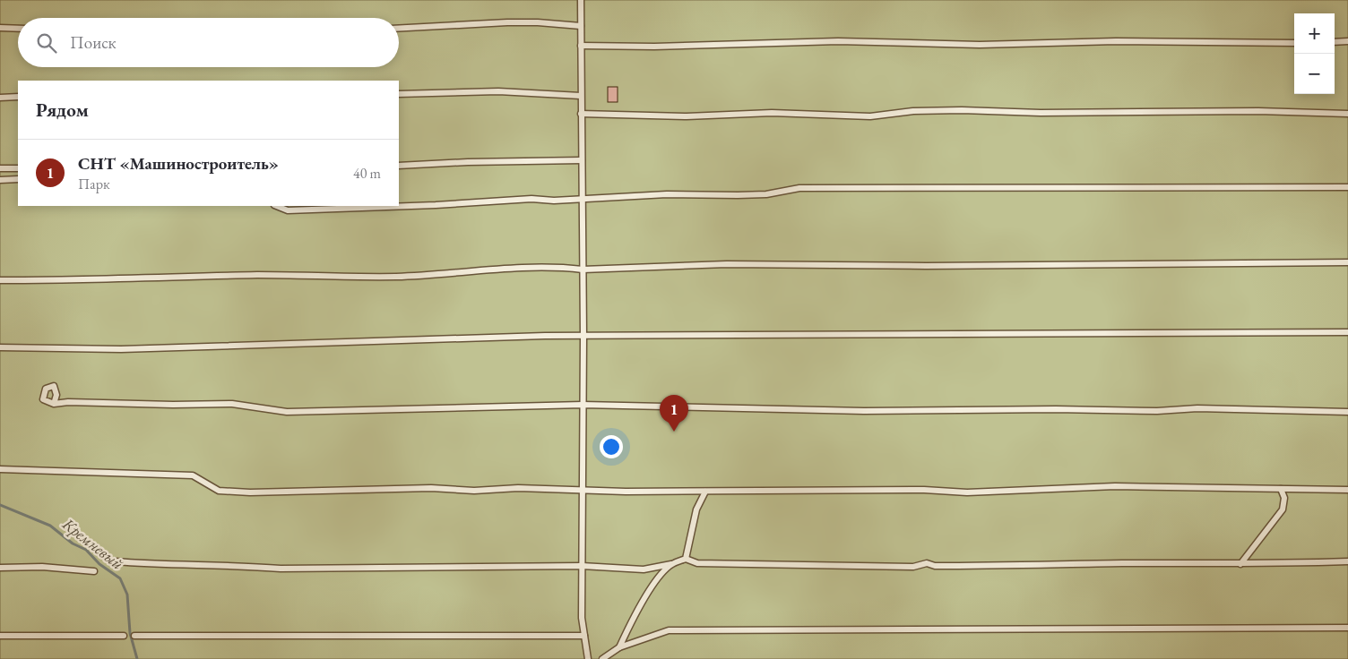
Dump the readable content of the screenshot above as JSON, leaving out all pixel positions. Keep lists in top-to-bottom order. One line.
{"water":["Кремневый"],"page":{"map_buttons":["+","−"],"search":"Поиск","heading":"Рядом","list":[{"mark":"1","name":"СНТ «Машиностроитель»","note":"Парк","value":"40 m"}],"pins":"1"}}
